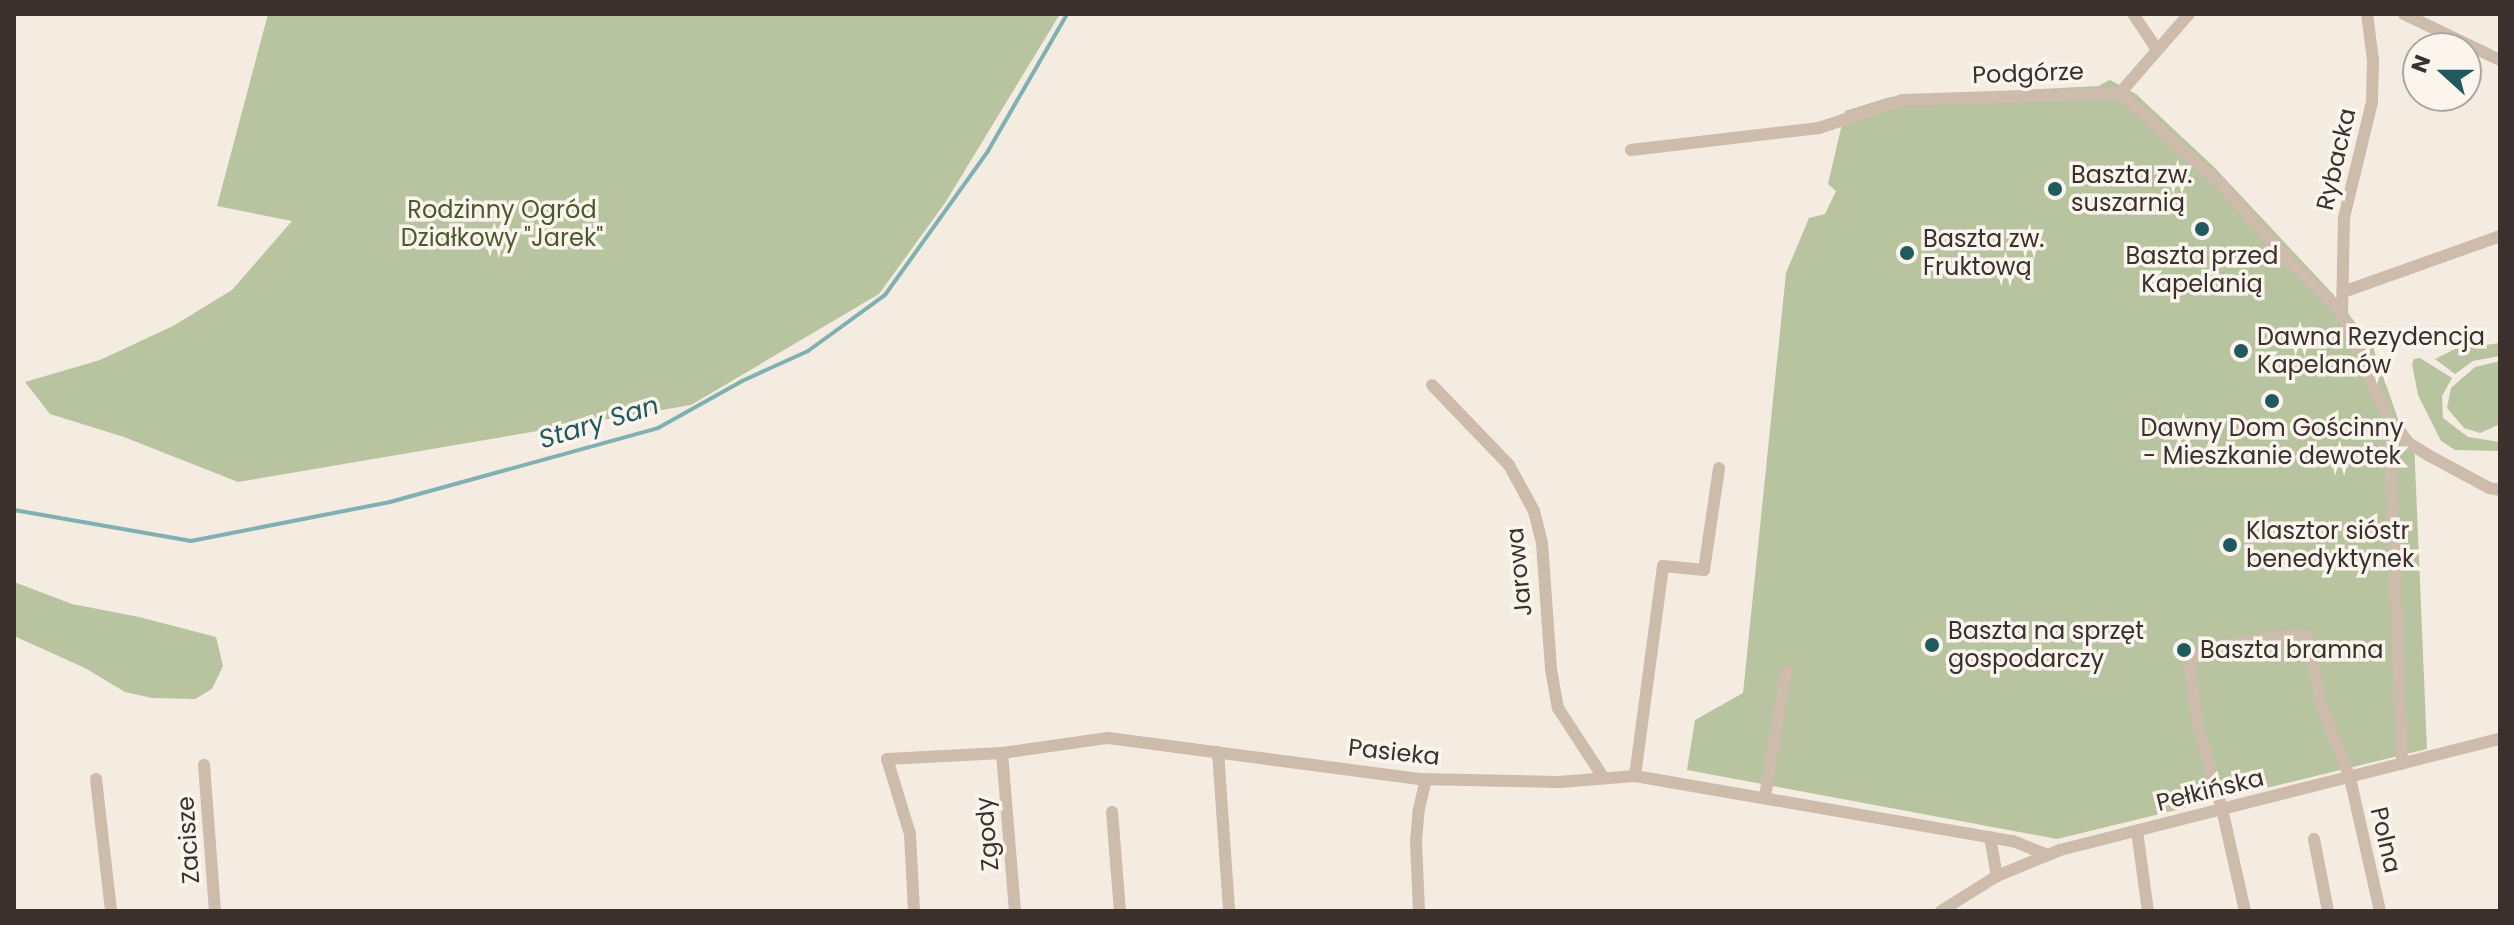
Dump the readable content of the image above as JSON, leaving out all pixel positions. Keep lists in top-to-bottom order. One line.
{"streets":{"street":["Podgórze","Rybacka","Jarowa","Pasieka","Pełkińska","Zgody","Zacisze","Polna"]},"crossings":[["Jarowa","Pasieka"],["Pasieka","Pełkińska"],["Pasieka","Zgody"],["Pełkińska","Polna"]],"water":["Stary San"],"parks":["Rodzinny Ogród Działkowy \"Jarek\""],"places":["Baszta zw. suszarnią","Baszta przed Kapelanią","Baszta zw. Fruktową","Dawna Rezydencja Kapelanów","Dawny Dom Gościnny - Mieszkanie dewotek","Klasztor sióstr benedyktynek","Baszta na sprzęt gospodarczy","Baszta bramna"],"north":"left"}
